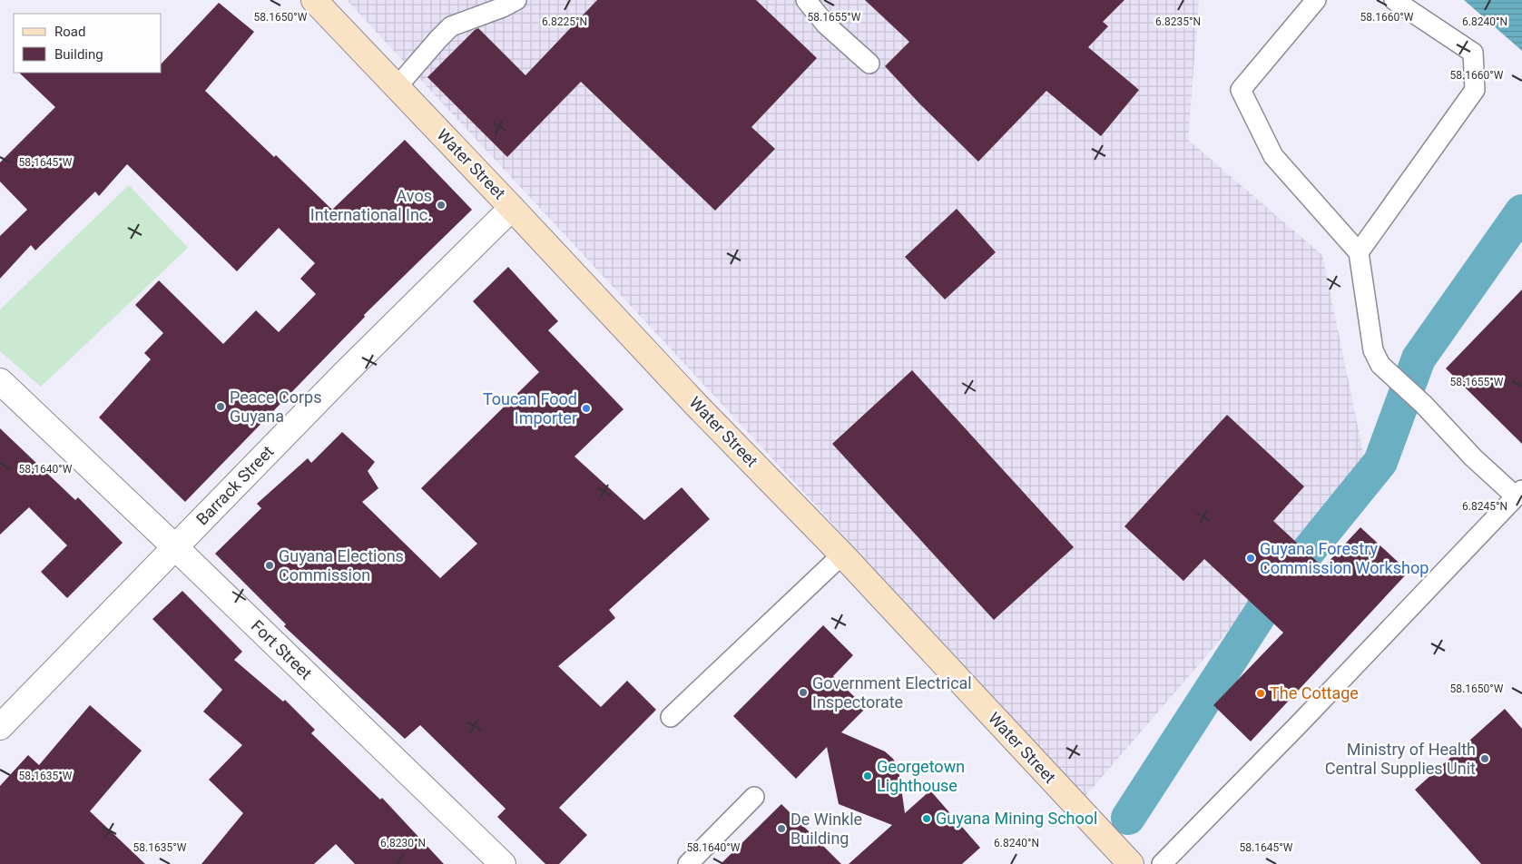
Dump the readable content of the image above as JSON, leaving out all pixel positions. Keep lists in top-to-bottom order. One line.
{"streets":{"street":["Water Street","Barrack Street","Fort Street"]},"crossings":[["Water Street","Barrack Street"],["Barrack Street","Fort Street"]],"places":["Avos International Inc.","Peace Corps Guyana","Toucan Food Importer","Guyana Forestry Commission Workshop","Guyana Elections Commission","Government Electrical Inspectorate","The Cottage","Ministry of Health Central Supplies Unit","Georgetown Lighthouse","Guyana Mining School","De Winkle Building"],"legend":["Road","Building"],"coordinates":["58.1650°W","58.1660°W","58.1655°W","6.8225°N","6.8235°N","6.8240°N","58.1645°W","58.1640°W","6.8245°N","58.1635°W","6.8230°N"]}
